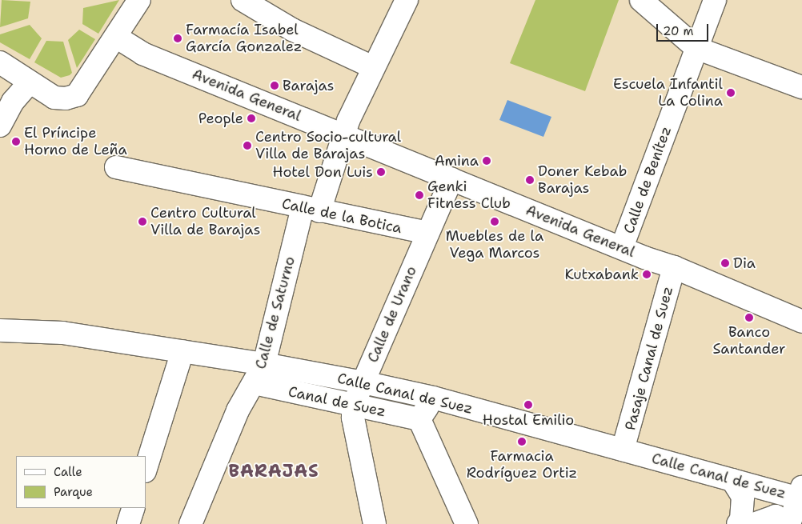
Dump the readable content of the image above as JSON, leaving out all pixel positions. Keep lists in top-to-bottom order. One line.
{"streets":{"street":["Avenida General","Calle de Benítez","Calle de la Botica","Calle de Saturno","Calle de Urano","Pasaje Canal de Suez","Calle Canal de Suez","Canal de Suez"]},"crossings":[["Avenida General","Calle de Benítez"],["Avenida General","Calle de Saturno"],["Avenida General","Calle de Urano"],["Avenida General","Pasaje Canal de Suez"],["Calle de la Botica","Calle de Saturno"],["Calle de la Botica","Calle de Urano"],["Calle de Saturno","Calle Canal de Suez"],["Calle de Saturno","Canal de Suez"],["Calle de Urano","Calle Canal de Suez"],["Calle de Urano","Canal de Suez"],["Pasaje Canal de Suez","Calle Canal de Suez"]],"districts":["BARAJAS"],"places":["Farmacía Isabel García Gonzalez","Barajas","Escuela Infantil La Colina","People","El Príncipe Horno de Leña","Centro Socio-cultural Villa de Barajas","Amina","Hotel Don Luis","Doner Kebab Barajas","Genki Fitness Club","Centro Cultural Villa de Barajas","Muebles de la Vega Marcos","Dia","Kutxabank","Banco Santander","Hostal Emilio","Farmacia Rodríguez Ortiz"],"legend":["Calle","Parque"],"scale_bar":"20 m"}
